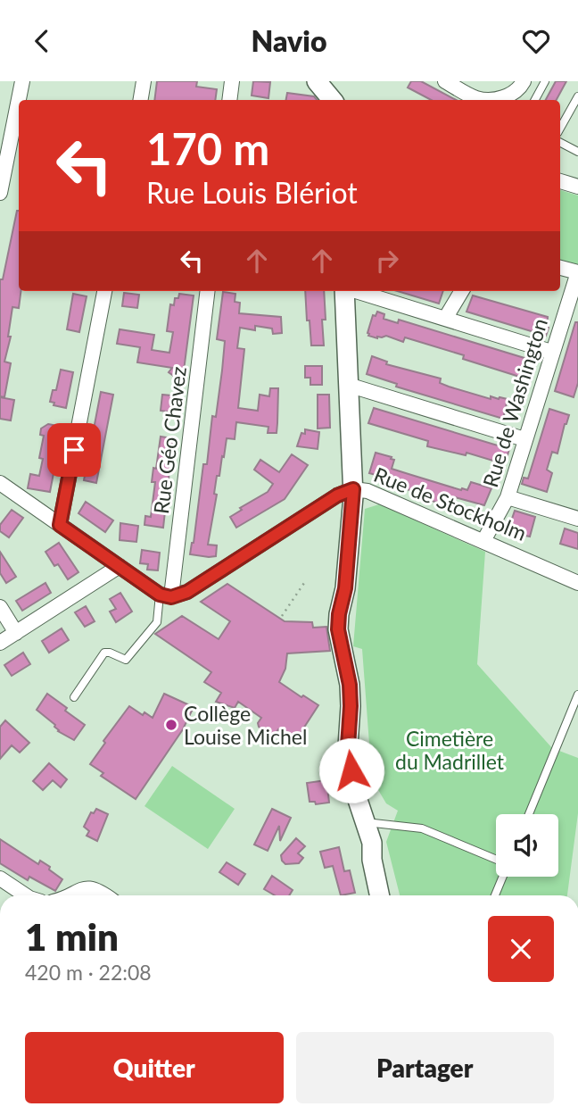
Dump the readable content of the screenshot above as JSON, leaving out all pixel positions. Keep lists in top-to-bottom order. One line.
{"streets":{"street":["Rue de Washington","Rue Géo Chavez","Rue de Stockholm"]},"crossings":[["Rue de Washington","Rue de Stockholm"]],"parks":["Cimetière du Madrillet"],"places":["Collège Louise Michel"],"page":{"header":"Navio","turn":["170 m","Rue Louis Blériot"],"heading":["1 min","420 m · 22:08"],"buttons":["Quitter","Partager"]}}
